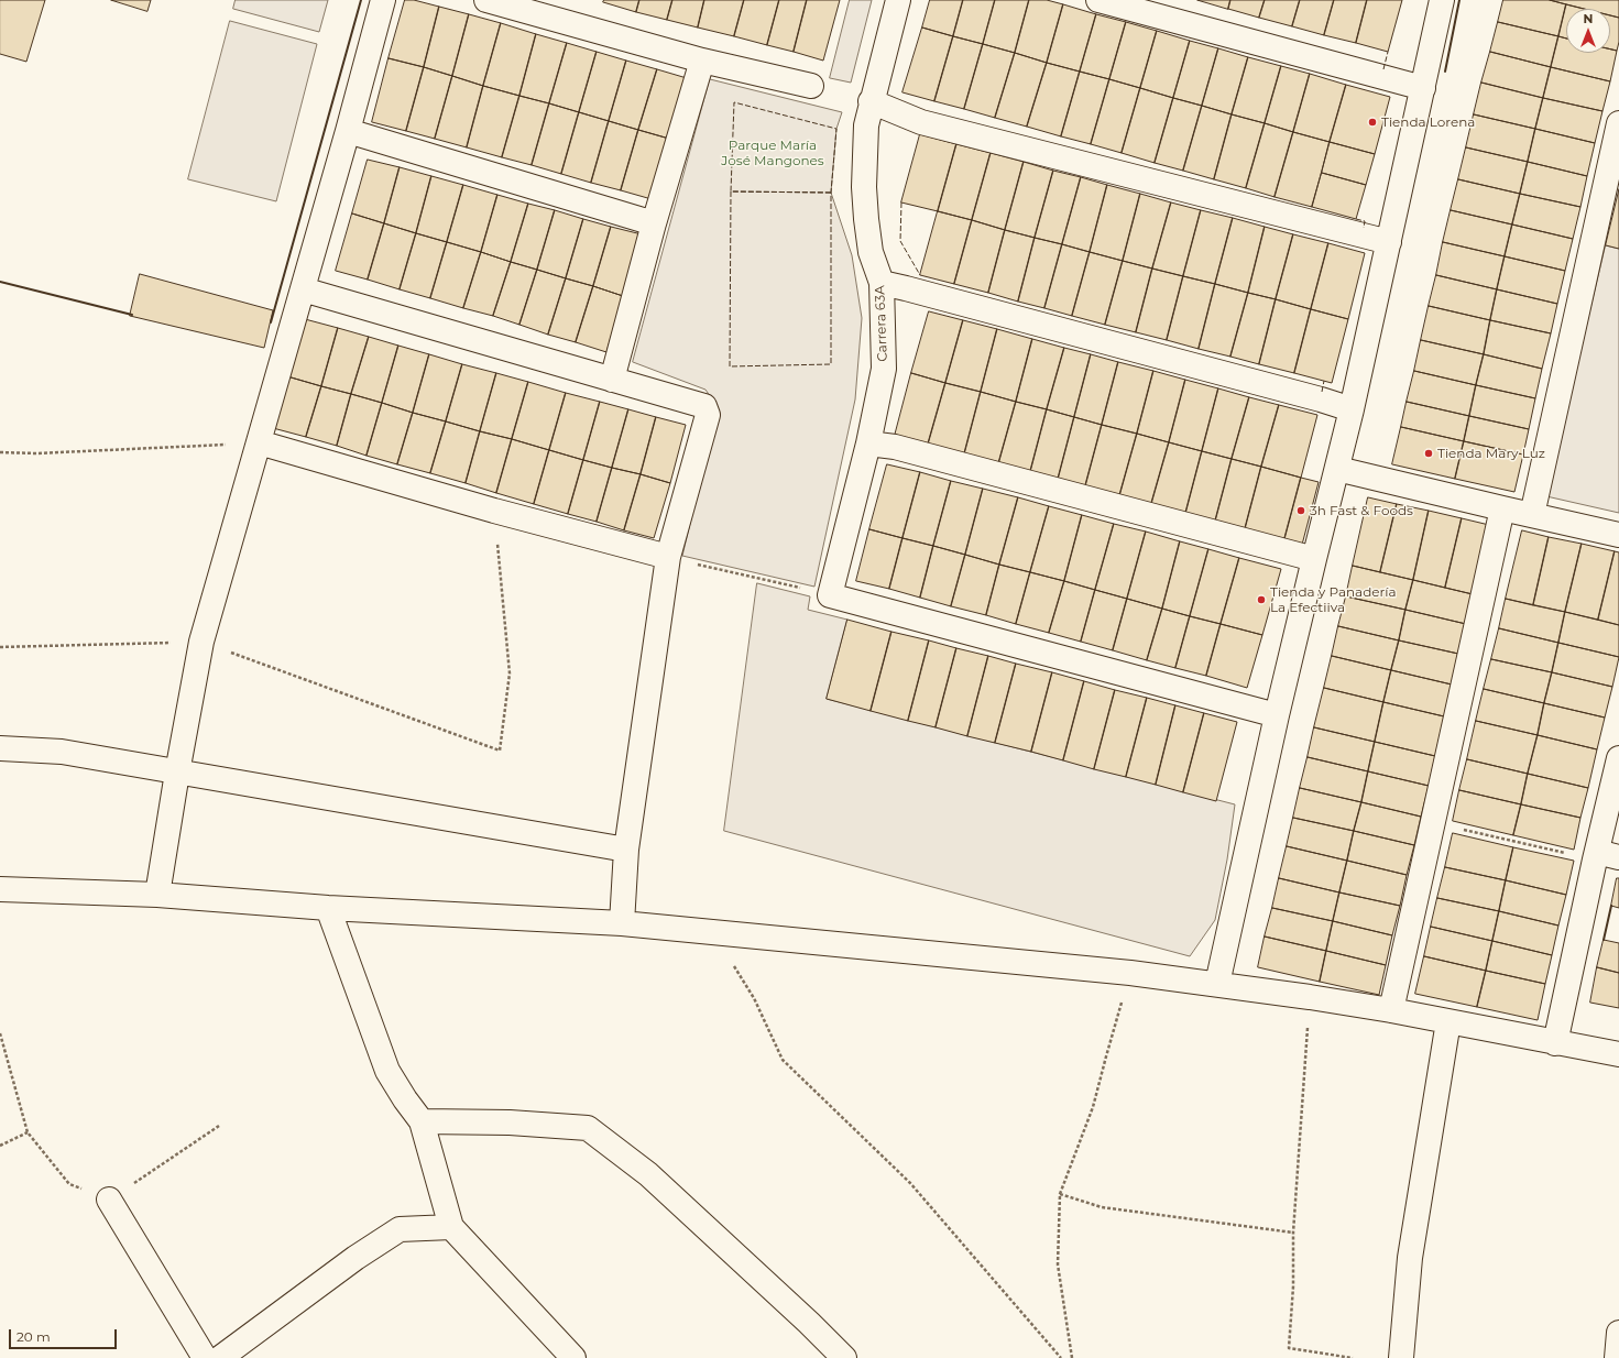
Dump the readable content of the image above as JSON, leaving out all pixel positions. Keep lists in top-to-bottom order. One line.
{"streets":{"street":["Carrera 63A"]},"parks":["Parque María José Mangones"],"places":["Tienda Lorena","Tienda Mary Luz","3h Fast & Foods","Tienda y Panadería La Efectiiva"],"scale_bar":"20 m","north":"top"}
